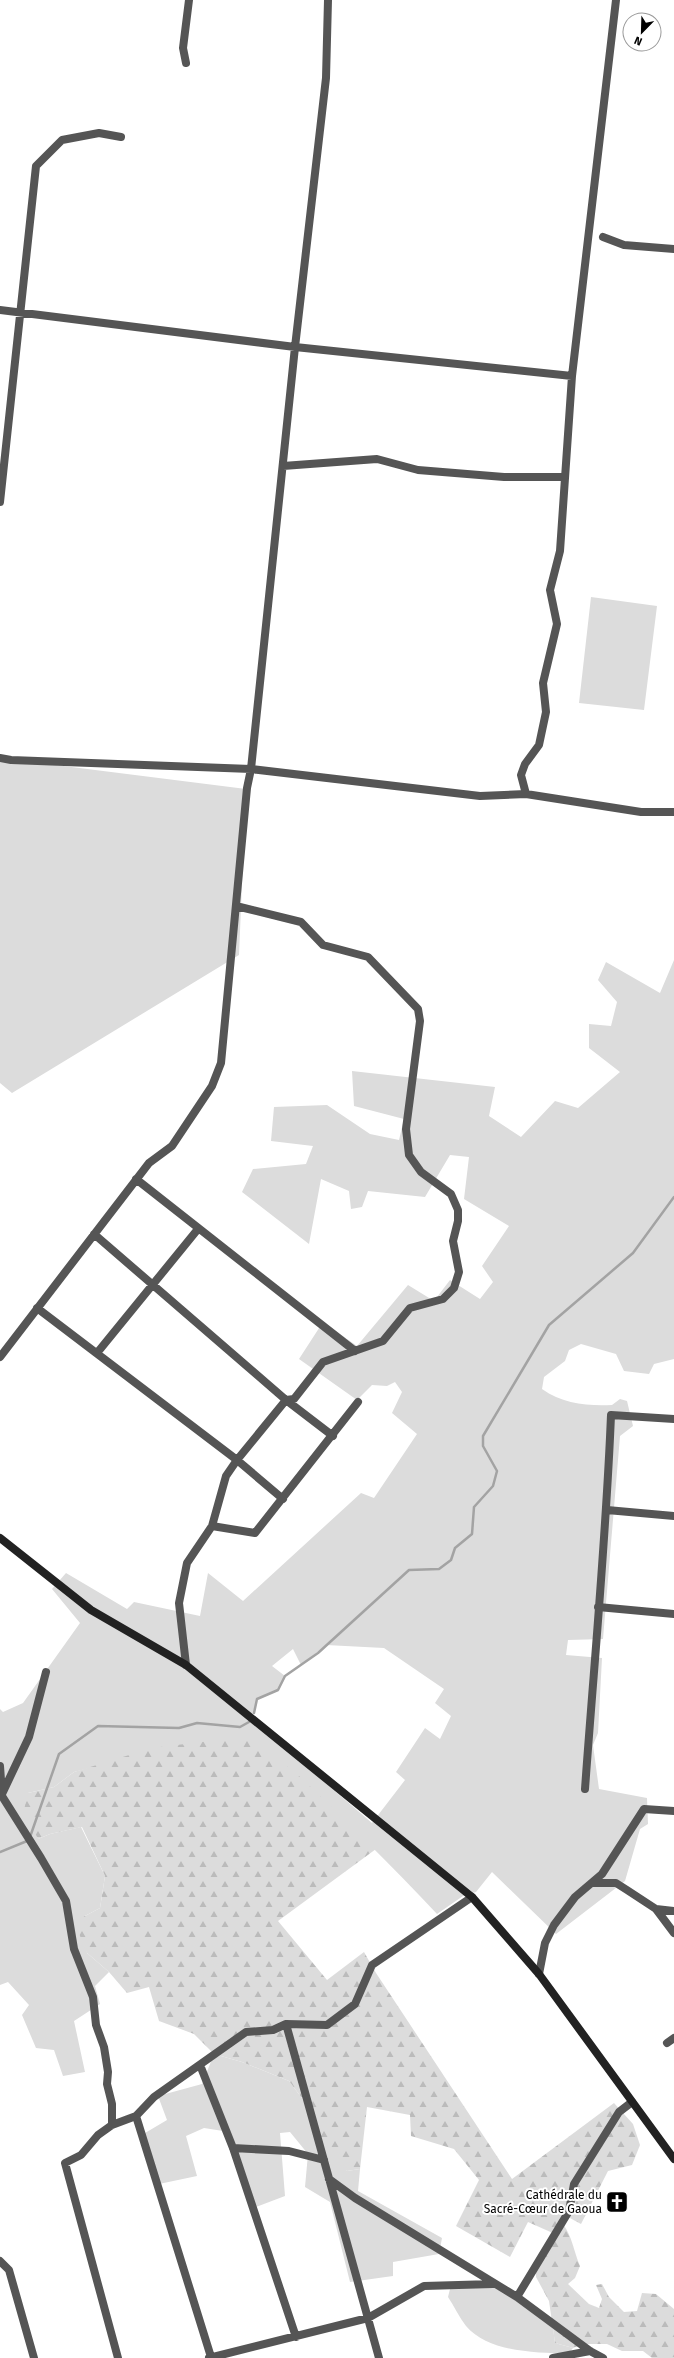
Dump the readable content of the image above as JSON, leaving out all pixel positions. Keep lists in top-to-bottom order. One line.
{"places":{"church":["Cathédrale du Sacré-Cœur de Gaoua"]},"north":"bottom left"}
